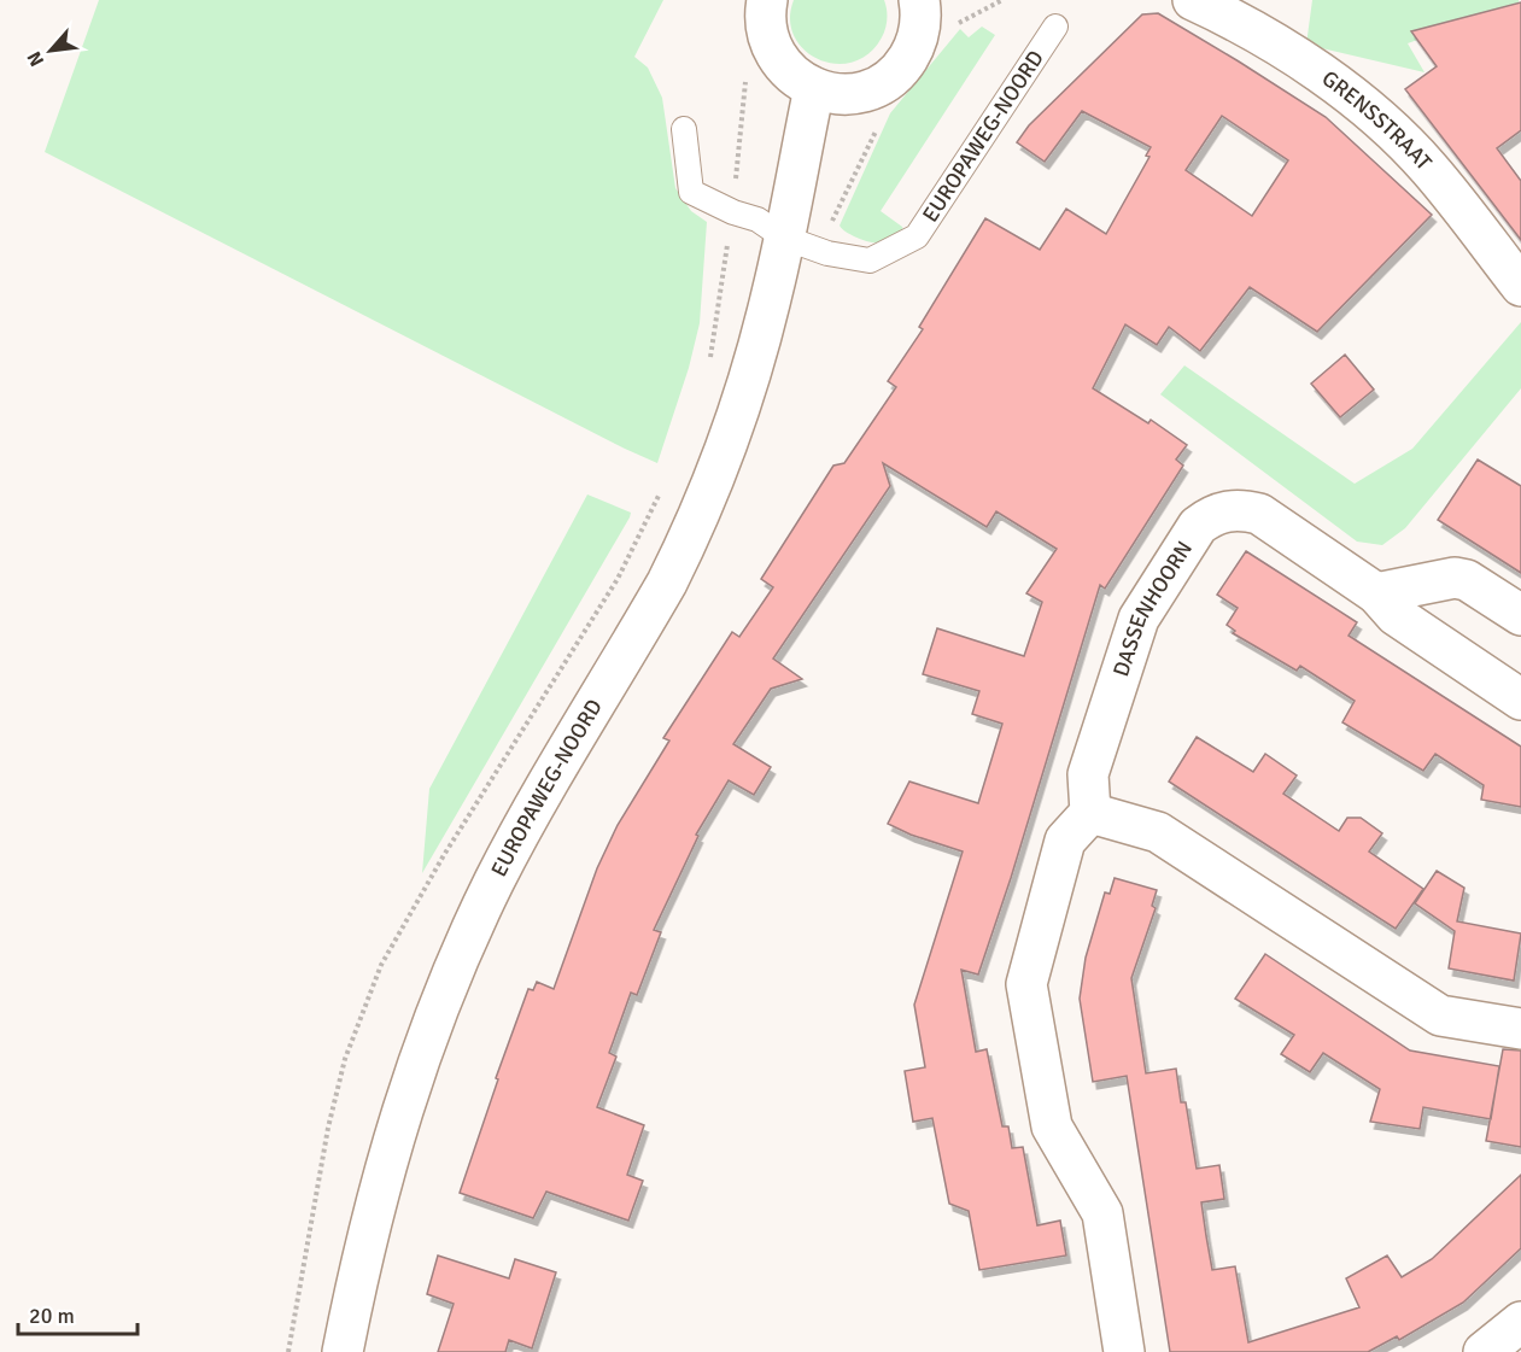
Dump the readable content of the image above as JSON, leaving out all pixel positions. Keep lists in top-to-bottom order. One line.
{"streets":{"street":["GRENSSTRAAT","EUROPAWEG-NOORD","DASSENHOORN"]},"scale_bar":"20 m","north":"bottom left"}
